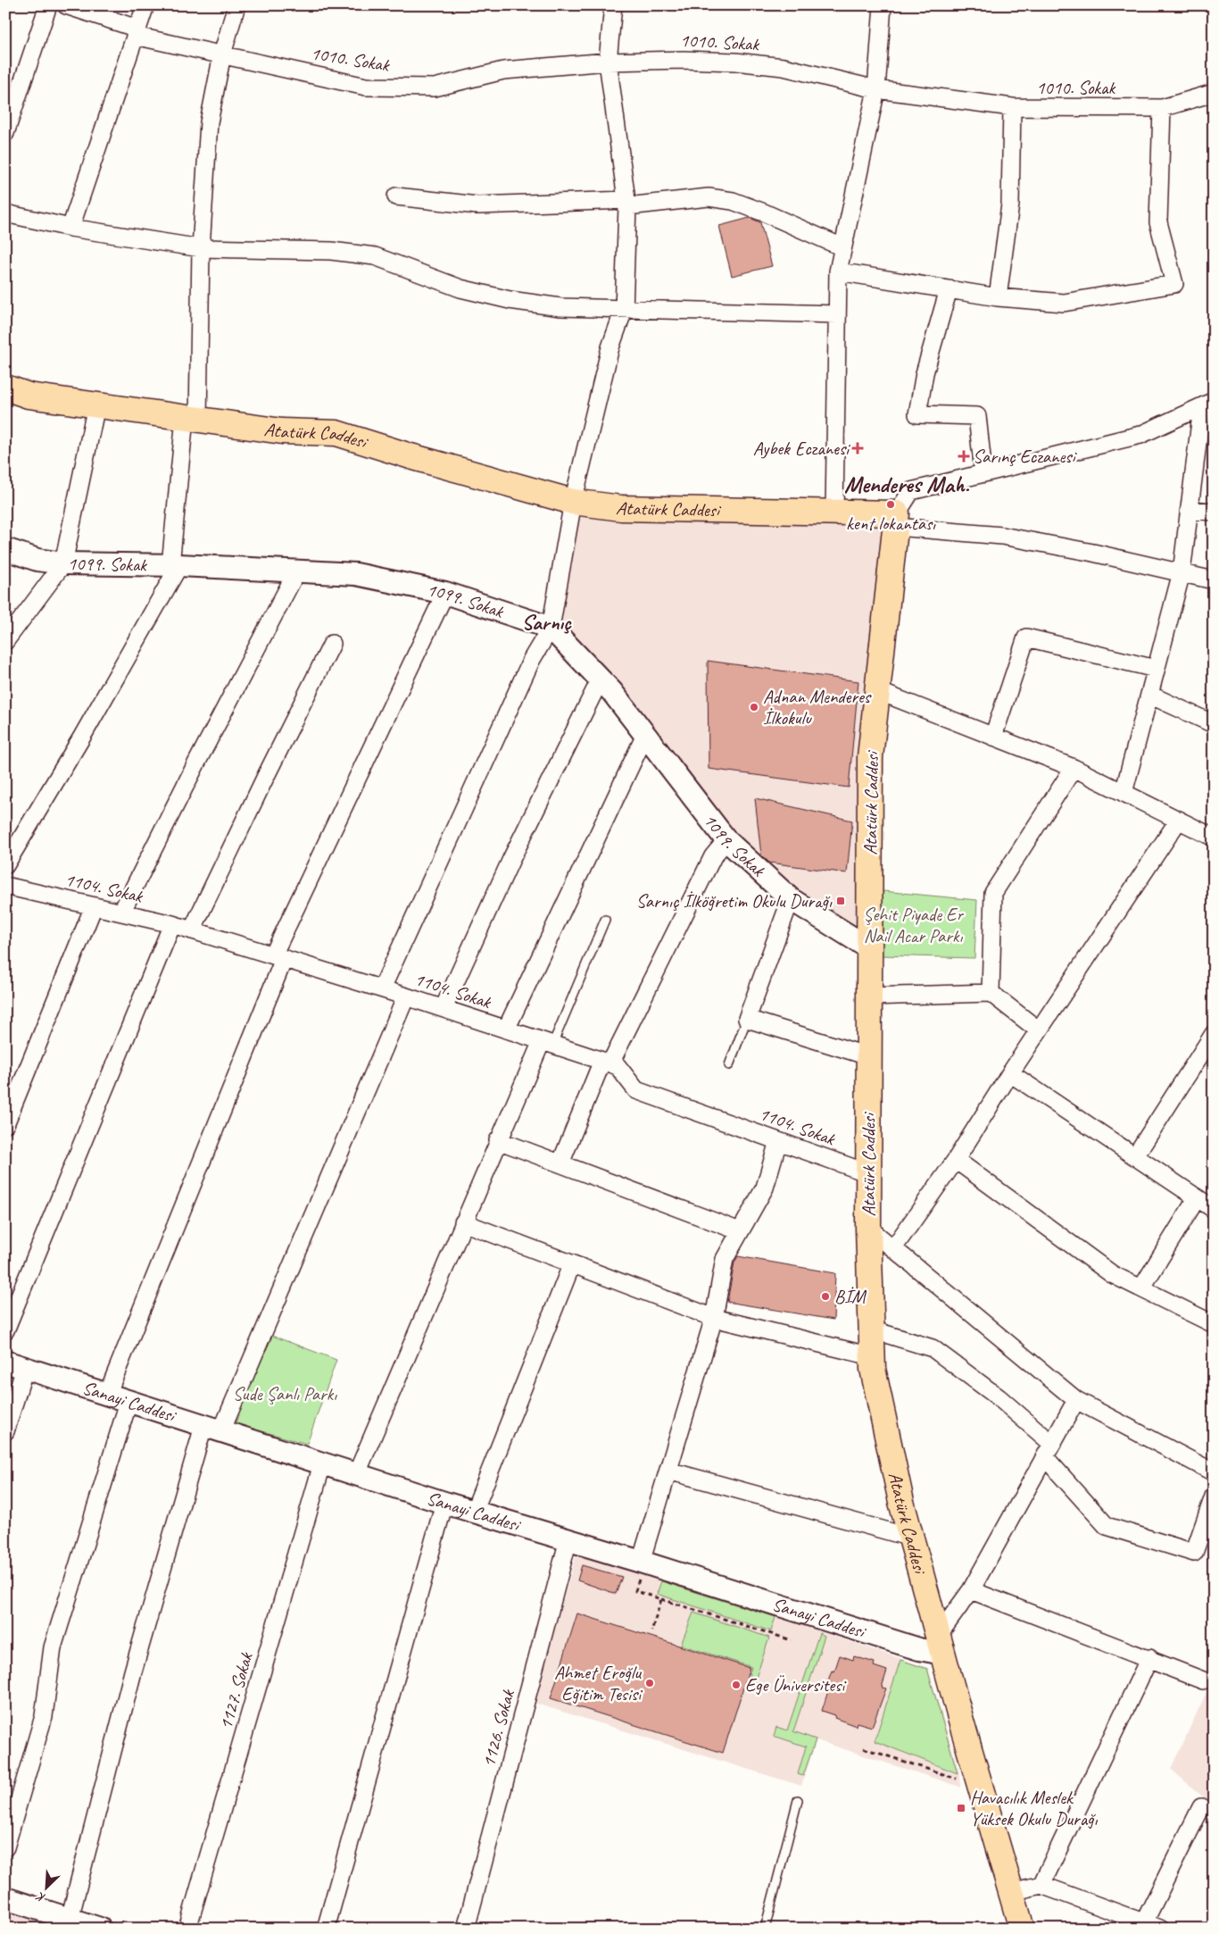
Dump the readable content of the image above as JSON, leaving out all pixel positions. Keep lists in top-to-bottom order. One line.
{"streets":{"main road":["Atatürk Caddesi"],"street":["1010. Sokak","1099. Sokak","1104. Sokak","Sanayi Caddesi","1127. Sokak","1126. Sokak"]},"crossings":[["Atatürk Caddesi","1099. Sokak"],["Atatürk Caddesi","1104. Sokak"],["Atatürk Caddesi","Sanayi Caddesi"],["Sanayi Caddesi","1127. Sokak"],["Sanayi Caddesi","1126. Sokak"]],"districts":["Menderes Mah.","Sarnıç"],"parks":["Şehit Piyade Er Nail Acar Parkı","Sude Şanlı Parkı"],"places":{"health":["Aybek Eczanesi","Sarınç Eczanesi"],"other":["kent lokantası","Adnan Menderes İlkokulu","BİM","Ahmet Eroğlu Eğitim Tesisi","Ege Üniversitesi"],"transit":["Sarnıç İlköğretim Okulu Durağı","Havacılık Meslek Yüksek Okulu Durağı"]},"north":"bottom left"}
